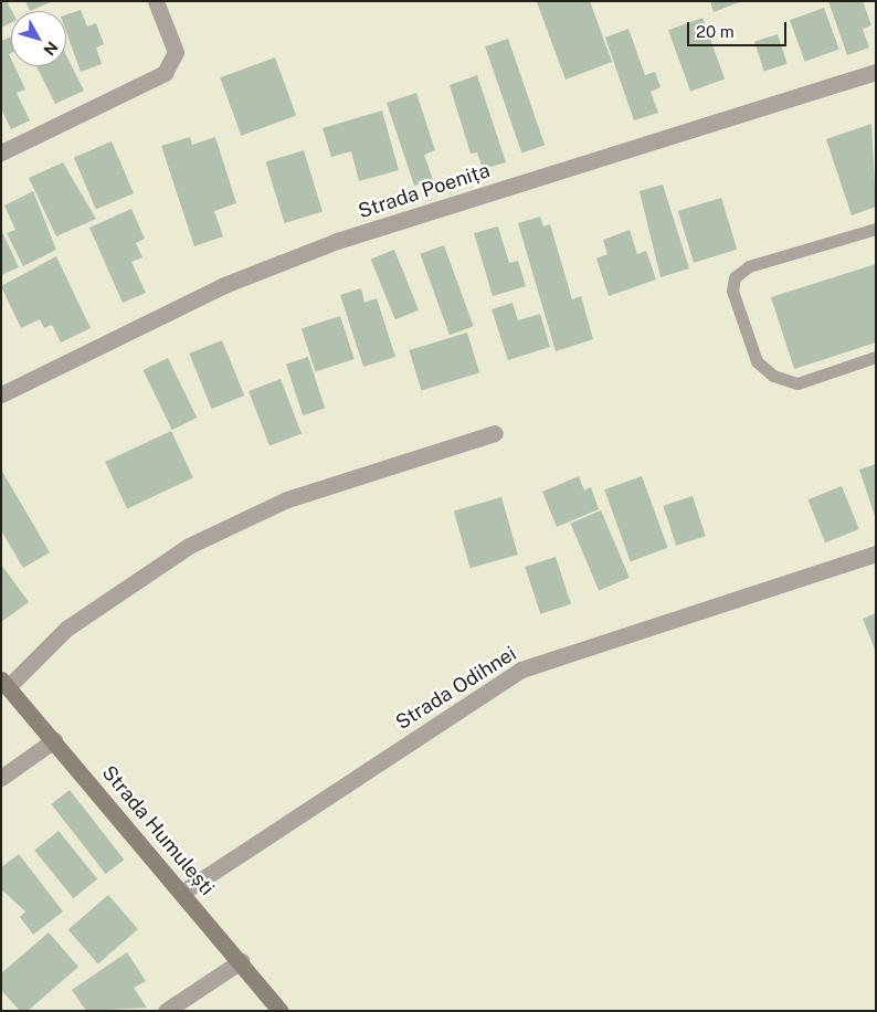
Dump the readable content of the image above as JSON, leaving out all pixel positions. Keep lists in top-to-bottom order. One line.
{"streets":{"street":["Strada Poenița","Strada Odihnei","Strada Humulești"]},"crossings":[["Strada Odihnei","Strada Humulești"]],"scale_bar":"20 m","north":"bottom right"}
